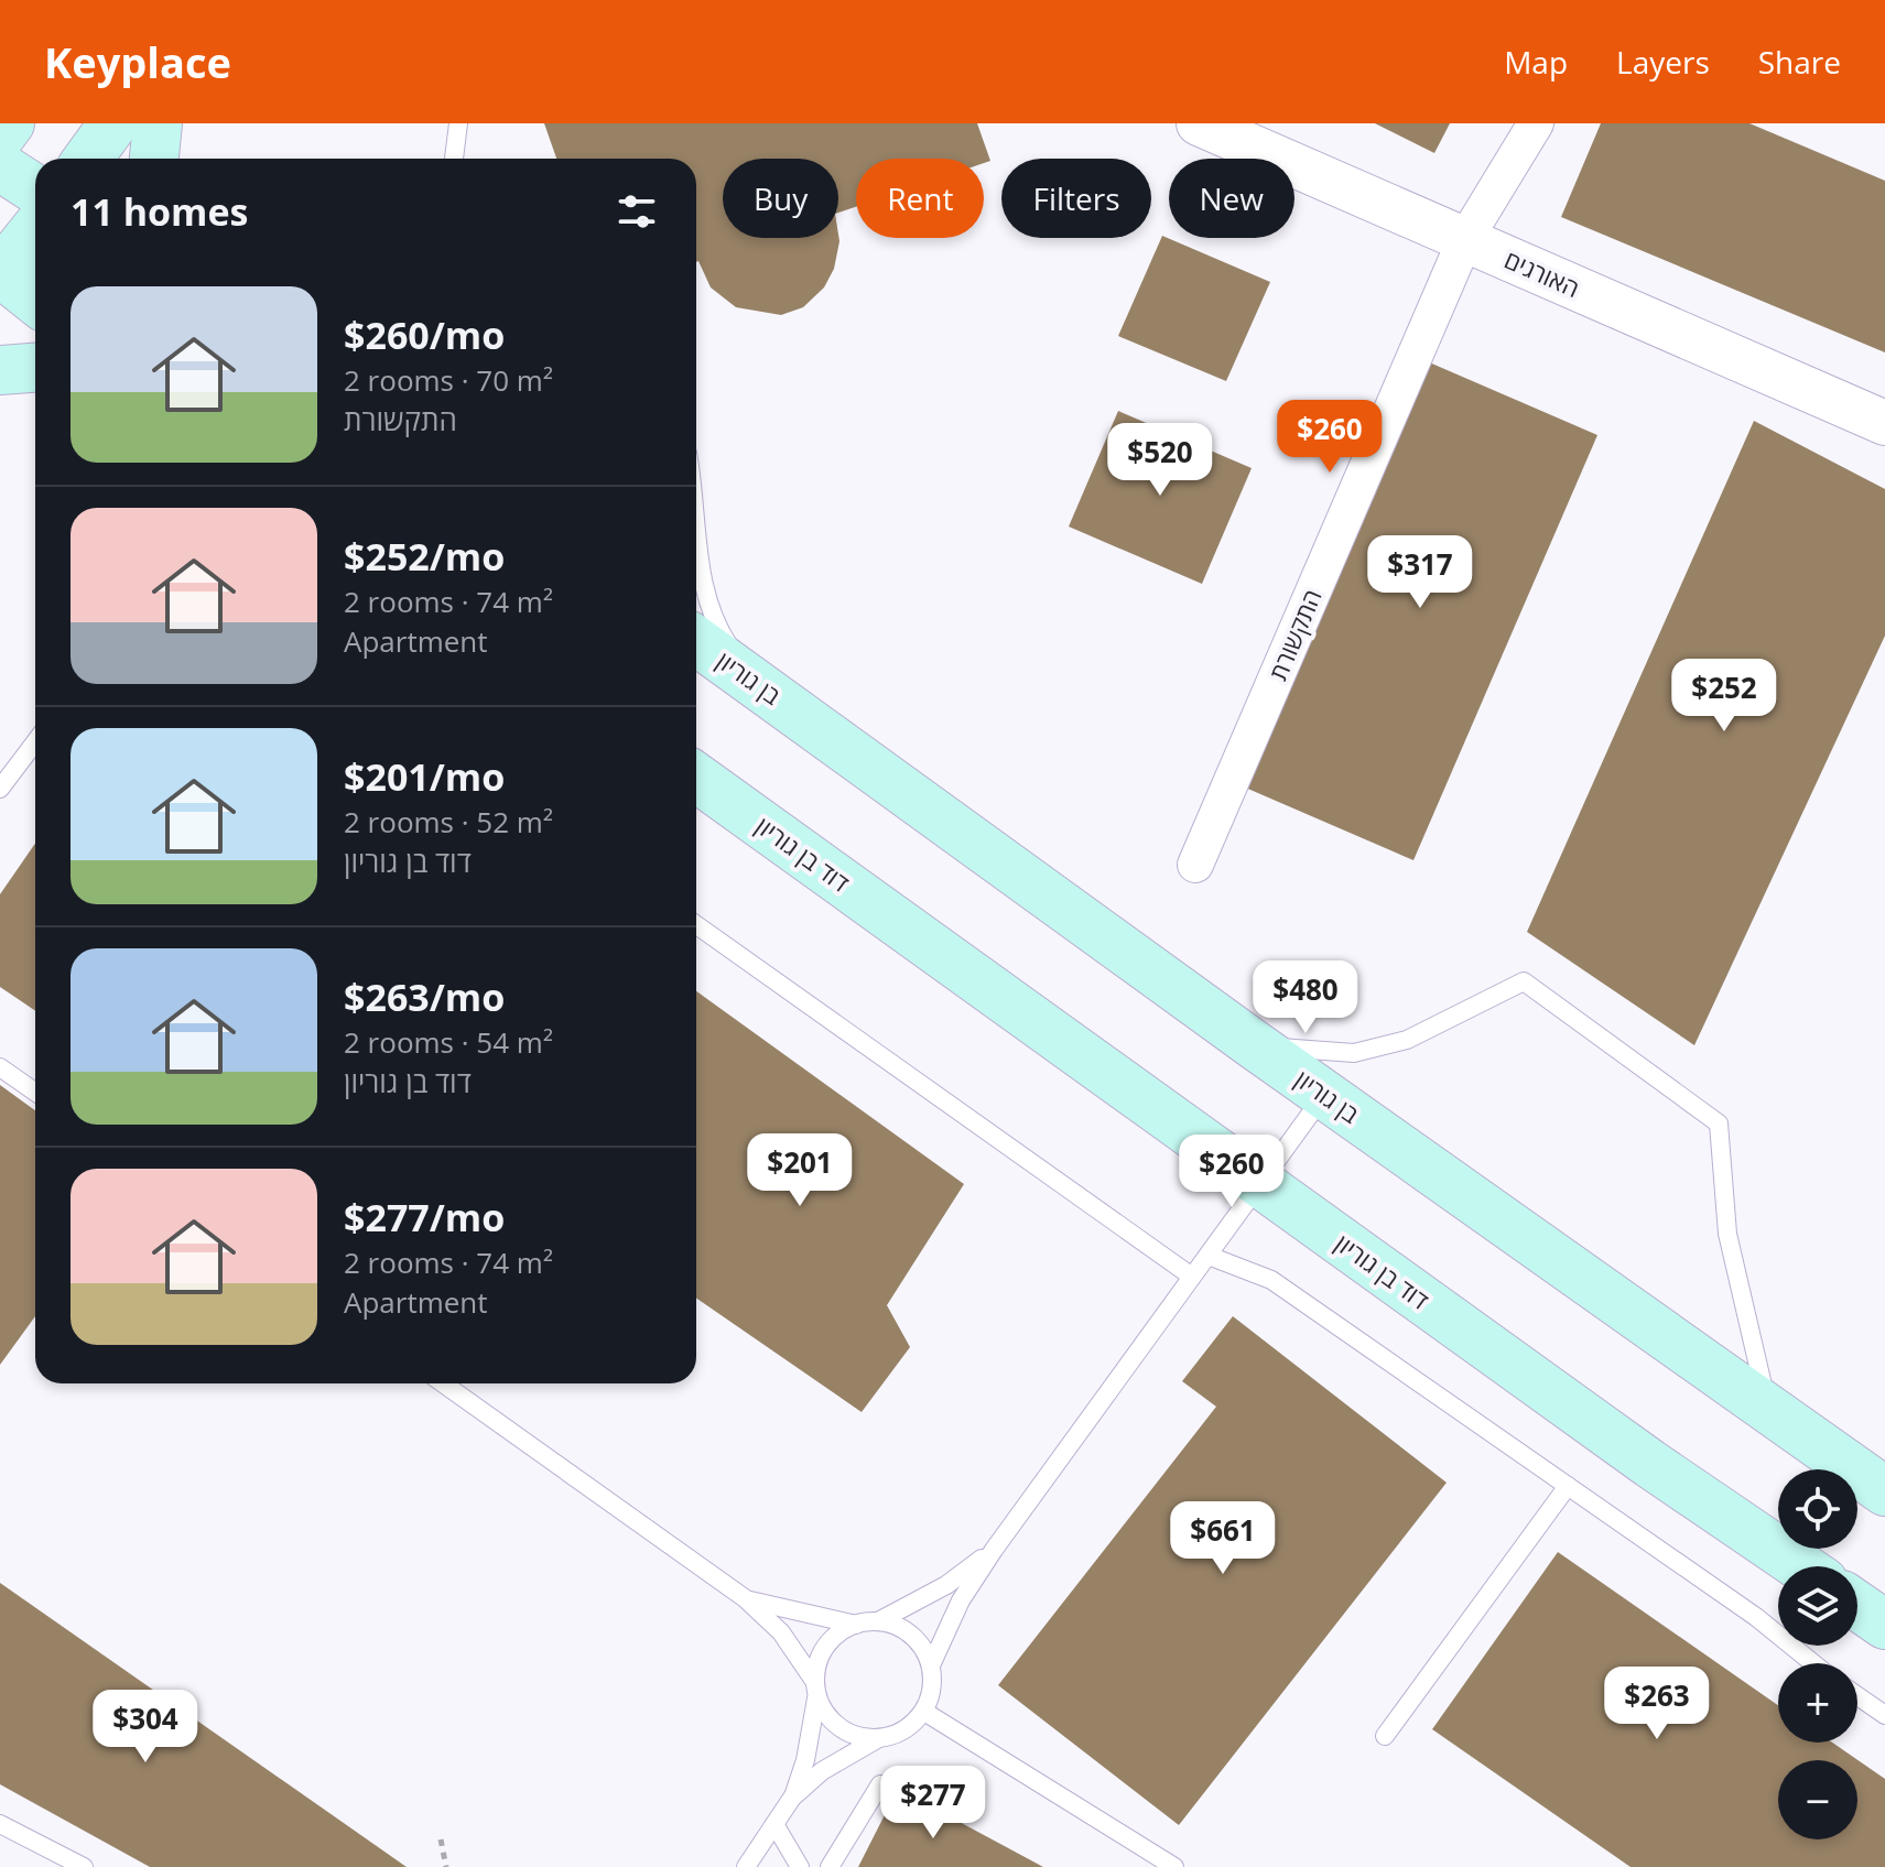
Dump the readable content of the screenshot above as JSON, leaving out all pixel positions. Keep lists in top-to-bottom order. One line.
{"streets":{"main road":["בן גוריון","דוד בן גוריון"],"street":["האורגים","התקשורת"]},"crossings":[["האורגים","התקשורת"]],"page":{"header":"Keyplace","nav":["Map","Layers","Share"],"chip":["Buy","Rent","Filters","New"],"heading":"11 homes","list":[{"name":"$260/mo","note":"2 rooms · 70 m² · התקשורת"},{"name":"$252/mo","note":"2 rooms · 74 m² · Apartment"},{"name":"$201/mo","note":"2 rooms · 52 m² · דוד בן גוריון"},{"name":"$263/mo","note":"2 rooms · 54 m² · דוד בן גוריון"},{"name":"$277/mo","note":"2 rooms · 74 m² · Apartment"}],"price":["$260","$520","$317","$252","$480","$201","$260","$661","$263","$304","$277"],"map_buttons":["+","−"]}}
